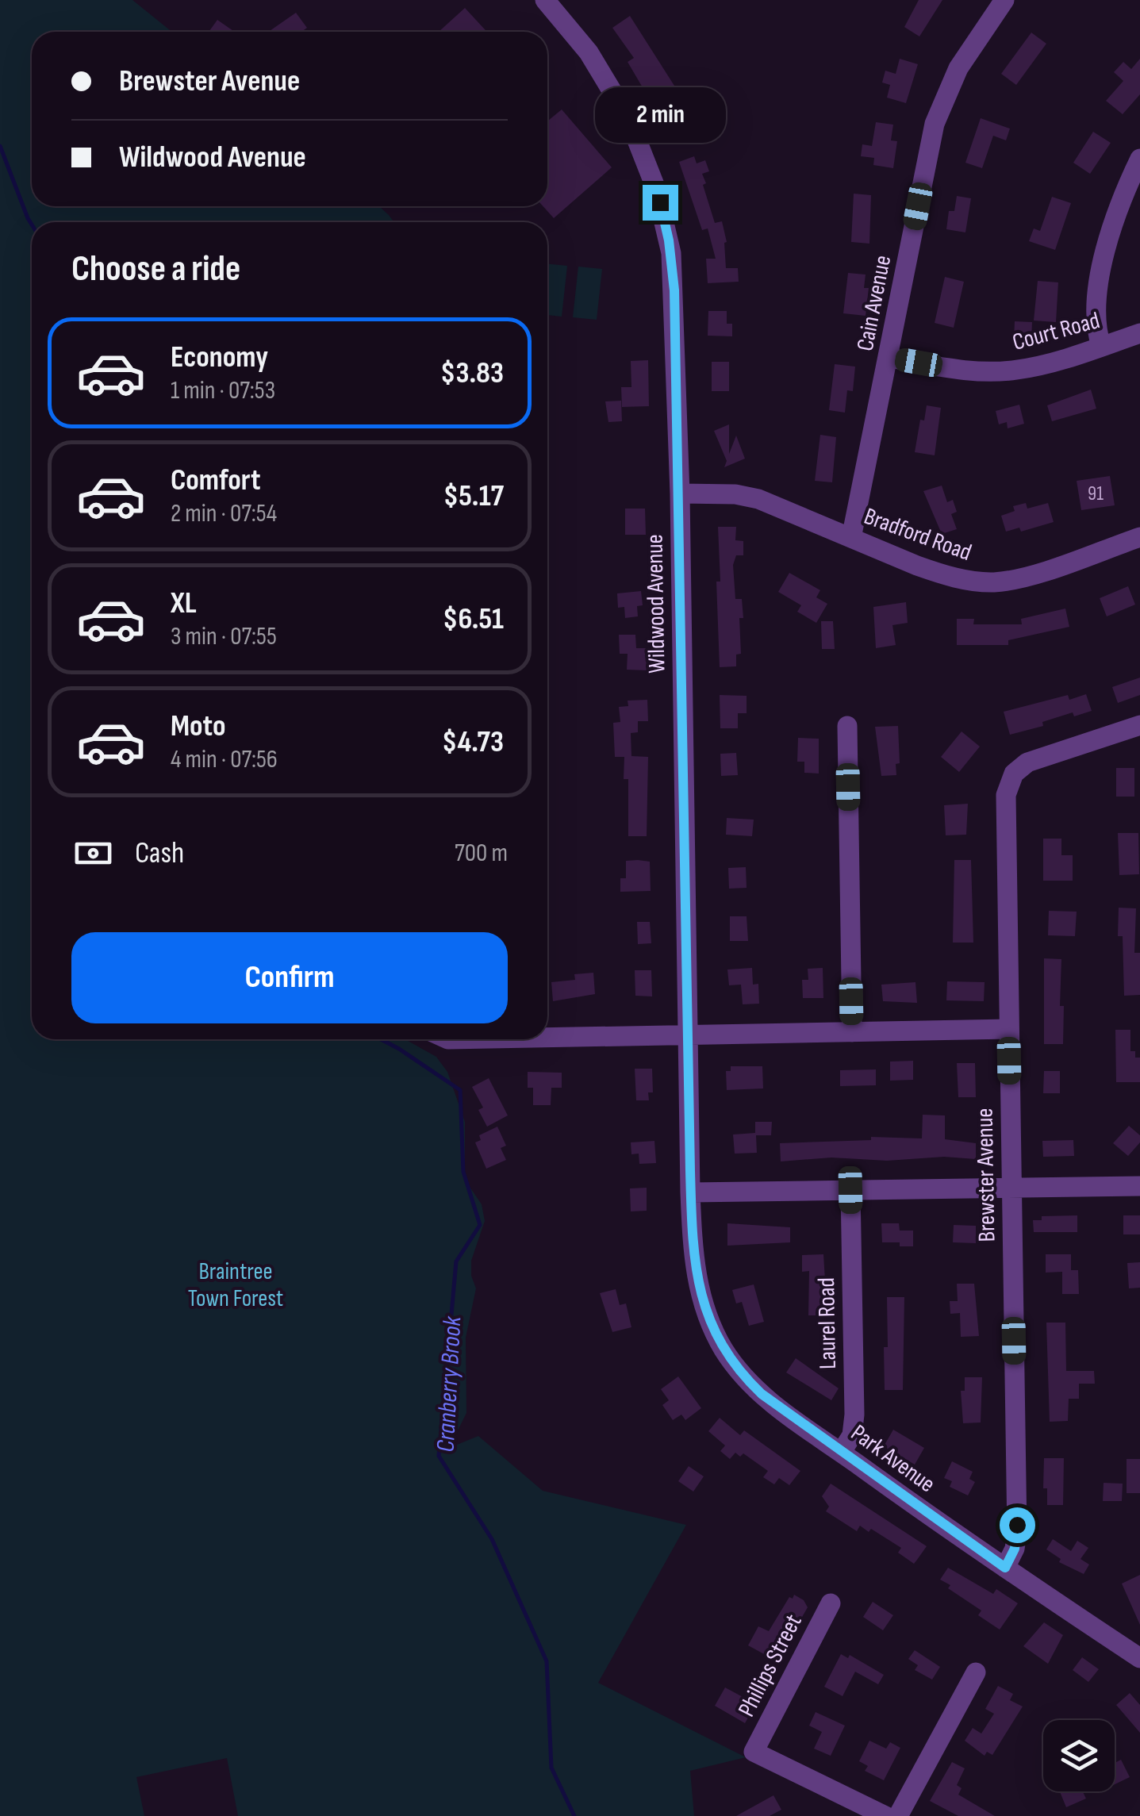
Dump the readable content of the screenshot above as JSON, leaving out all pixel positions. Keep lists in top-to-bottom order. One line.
{"streets":{"street":["Cain Avenue","Court Road","Bradford Road","Wildwood Avenue","Brewster Avenue","Laurel Road","Park Avenue","Phillips Street"]},"crossings":[["Cain Avenue","Court Road"],["Cain Avenue","Bradford Road"],["Bradford Road","Wildwood Avenue"],["Wildwood Avenue","Park Avenue"],["Brewster Avenue","Park Avenue"],["Laurel Road","Park Avenue"]],"water":["Cranberry Brook"],"parks":["Braintree Town Forest"],"house_numbers":["91"],"page":{"banner":["Brewster Avenue","Wildwood Avenue"],"bubble":"2 min","heading":"Choose a ride","list":[{"name":"Economy","note":"1 min · 07:53","value":"$3.83"},{"name":"Comfort","note":"2 min · 07:54","value":"$5.17"},{"name":"XL","note":"3 min · 07:55","value":"$6.51"},{"name":"Moto","note":"4 min · 07:56","value":"$4.73"}],"pay":["Cash","700 m"],"buttons":"Confirm"}}
